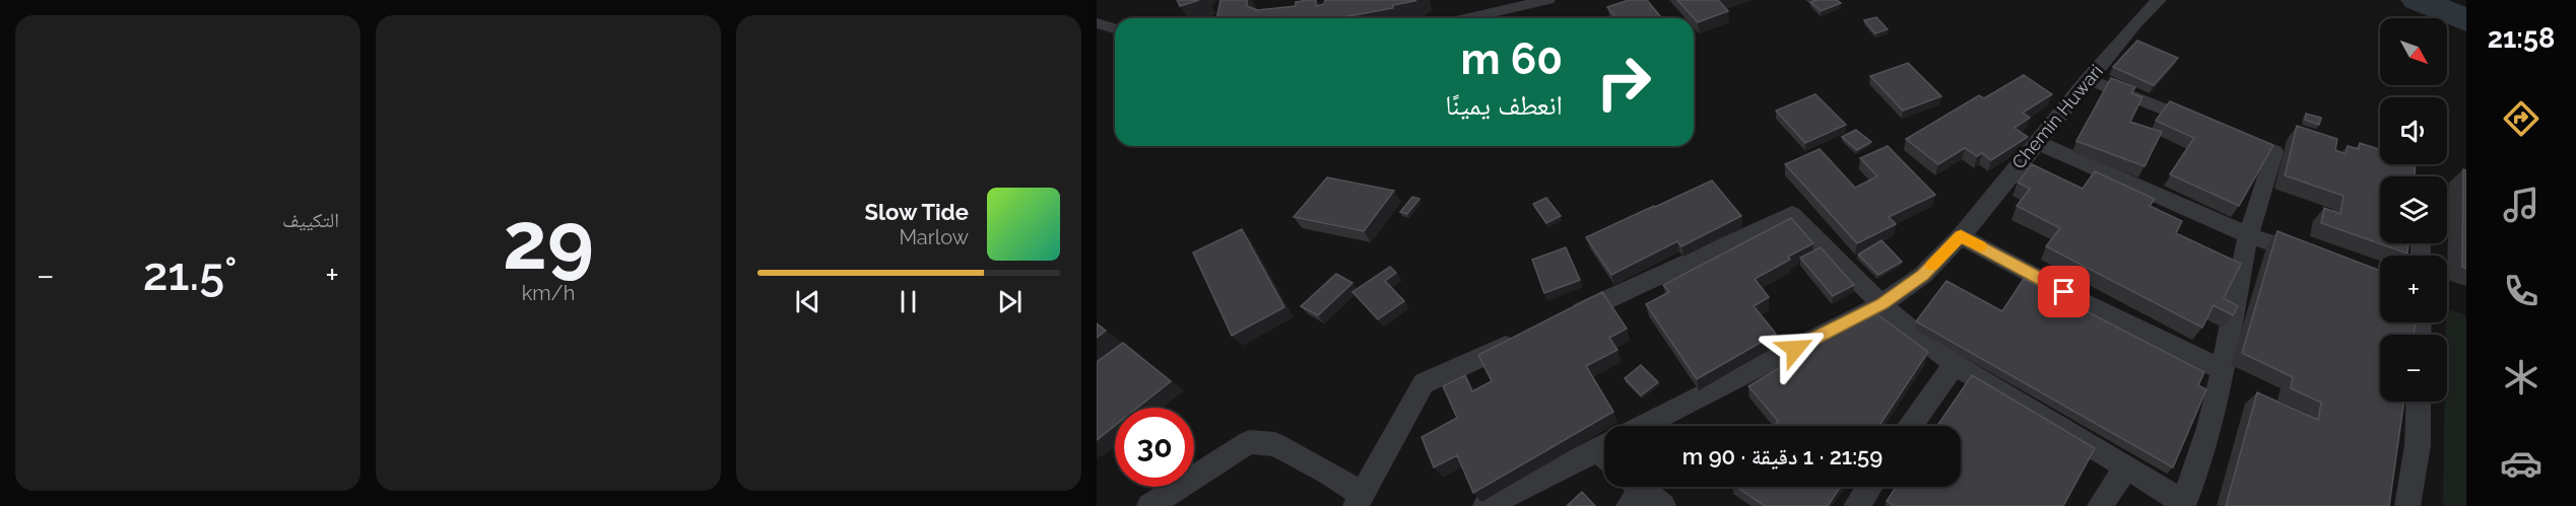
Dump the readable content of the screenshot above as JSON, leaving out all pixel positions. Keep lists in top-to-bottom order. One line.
{"streets":{"street":["Chemin Huwari"]},"north":"bottom right","page":{"tabs":"21:58","tile":[["29","km/h"],"التكييف"],"map_buttons":["+","−"],"turn":["60 m","انعطف يمينًا"],"song":["Slow Tide","Marlow"],"heat":["−","21.5°","+"],"limit":"30","trip":"21:59 · 1 دقيقة · 90 m"}}
